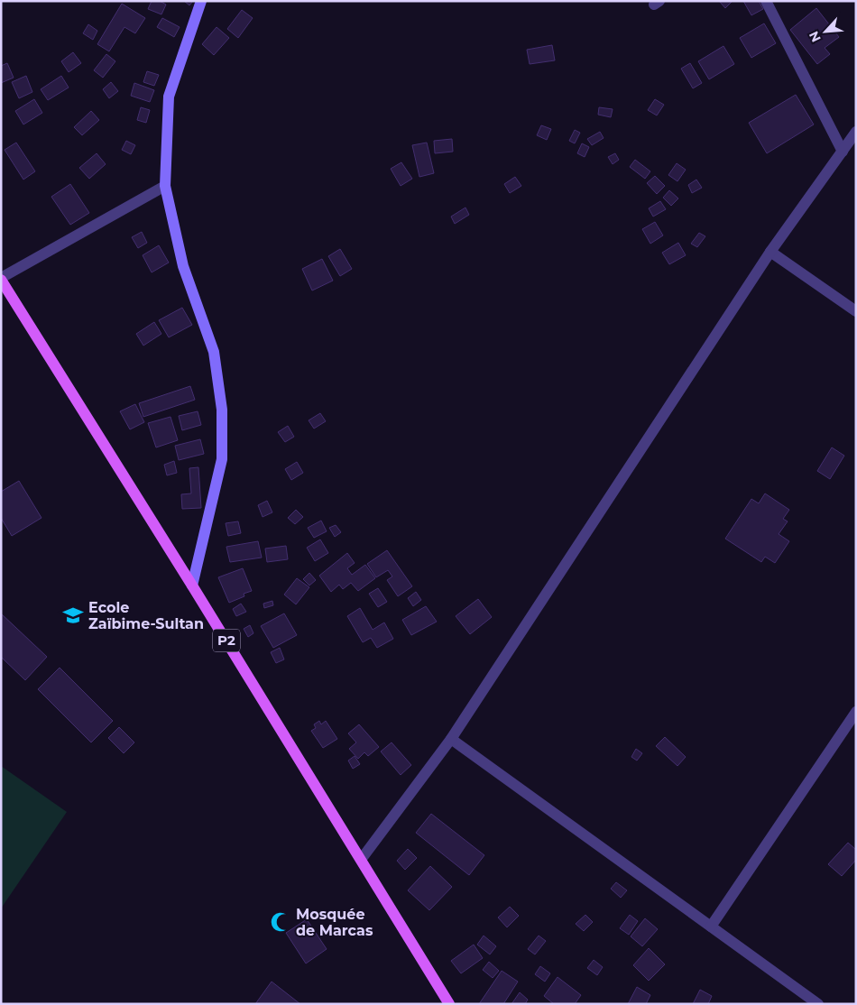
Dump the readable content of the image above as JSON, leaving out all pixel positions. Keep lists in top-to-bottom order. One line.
{"streets":{"main road":["P2"]},"places":{"school or university":["Ecole Zaïbime-Sultan"],"mosque":["Mosquée de Marcas"]},"north":"bottom left"}
